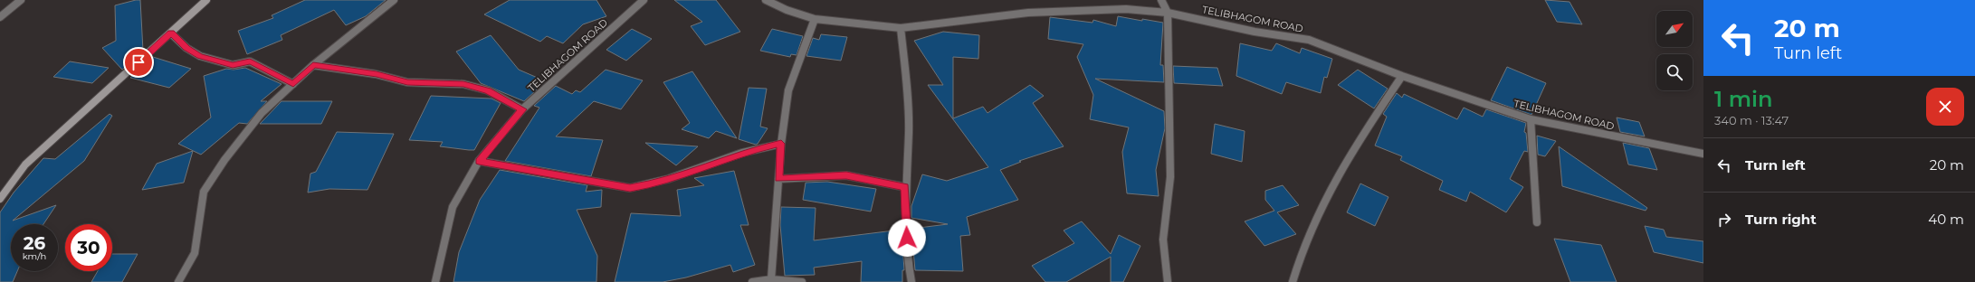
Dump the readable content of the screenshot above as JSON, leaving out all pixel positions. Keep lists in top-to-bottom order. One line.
{"streets":{"street":["TELIBHAGOM ROAD"]},"north":"top right","page":{"turn":["20 m","Turn left"],"heading":["1 min","340 m · 13:47"],"list":[{"name":"Turn left","value":"20 m"},{"name":"Turn right","value":"40 m"}],"speed":"26 km/h","limit":"30"}}
